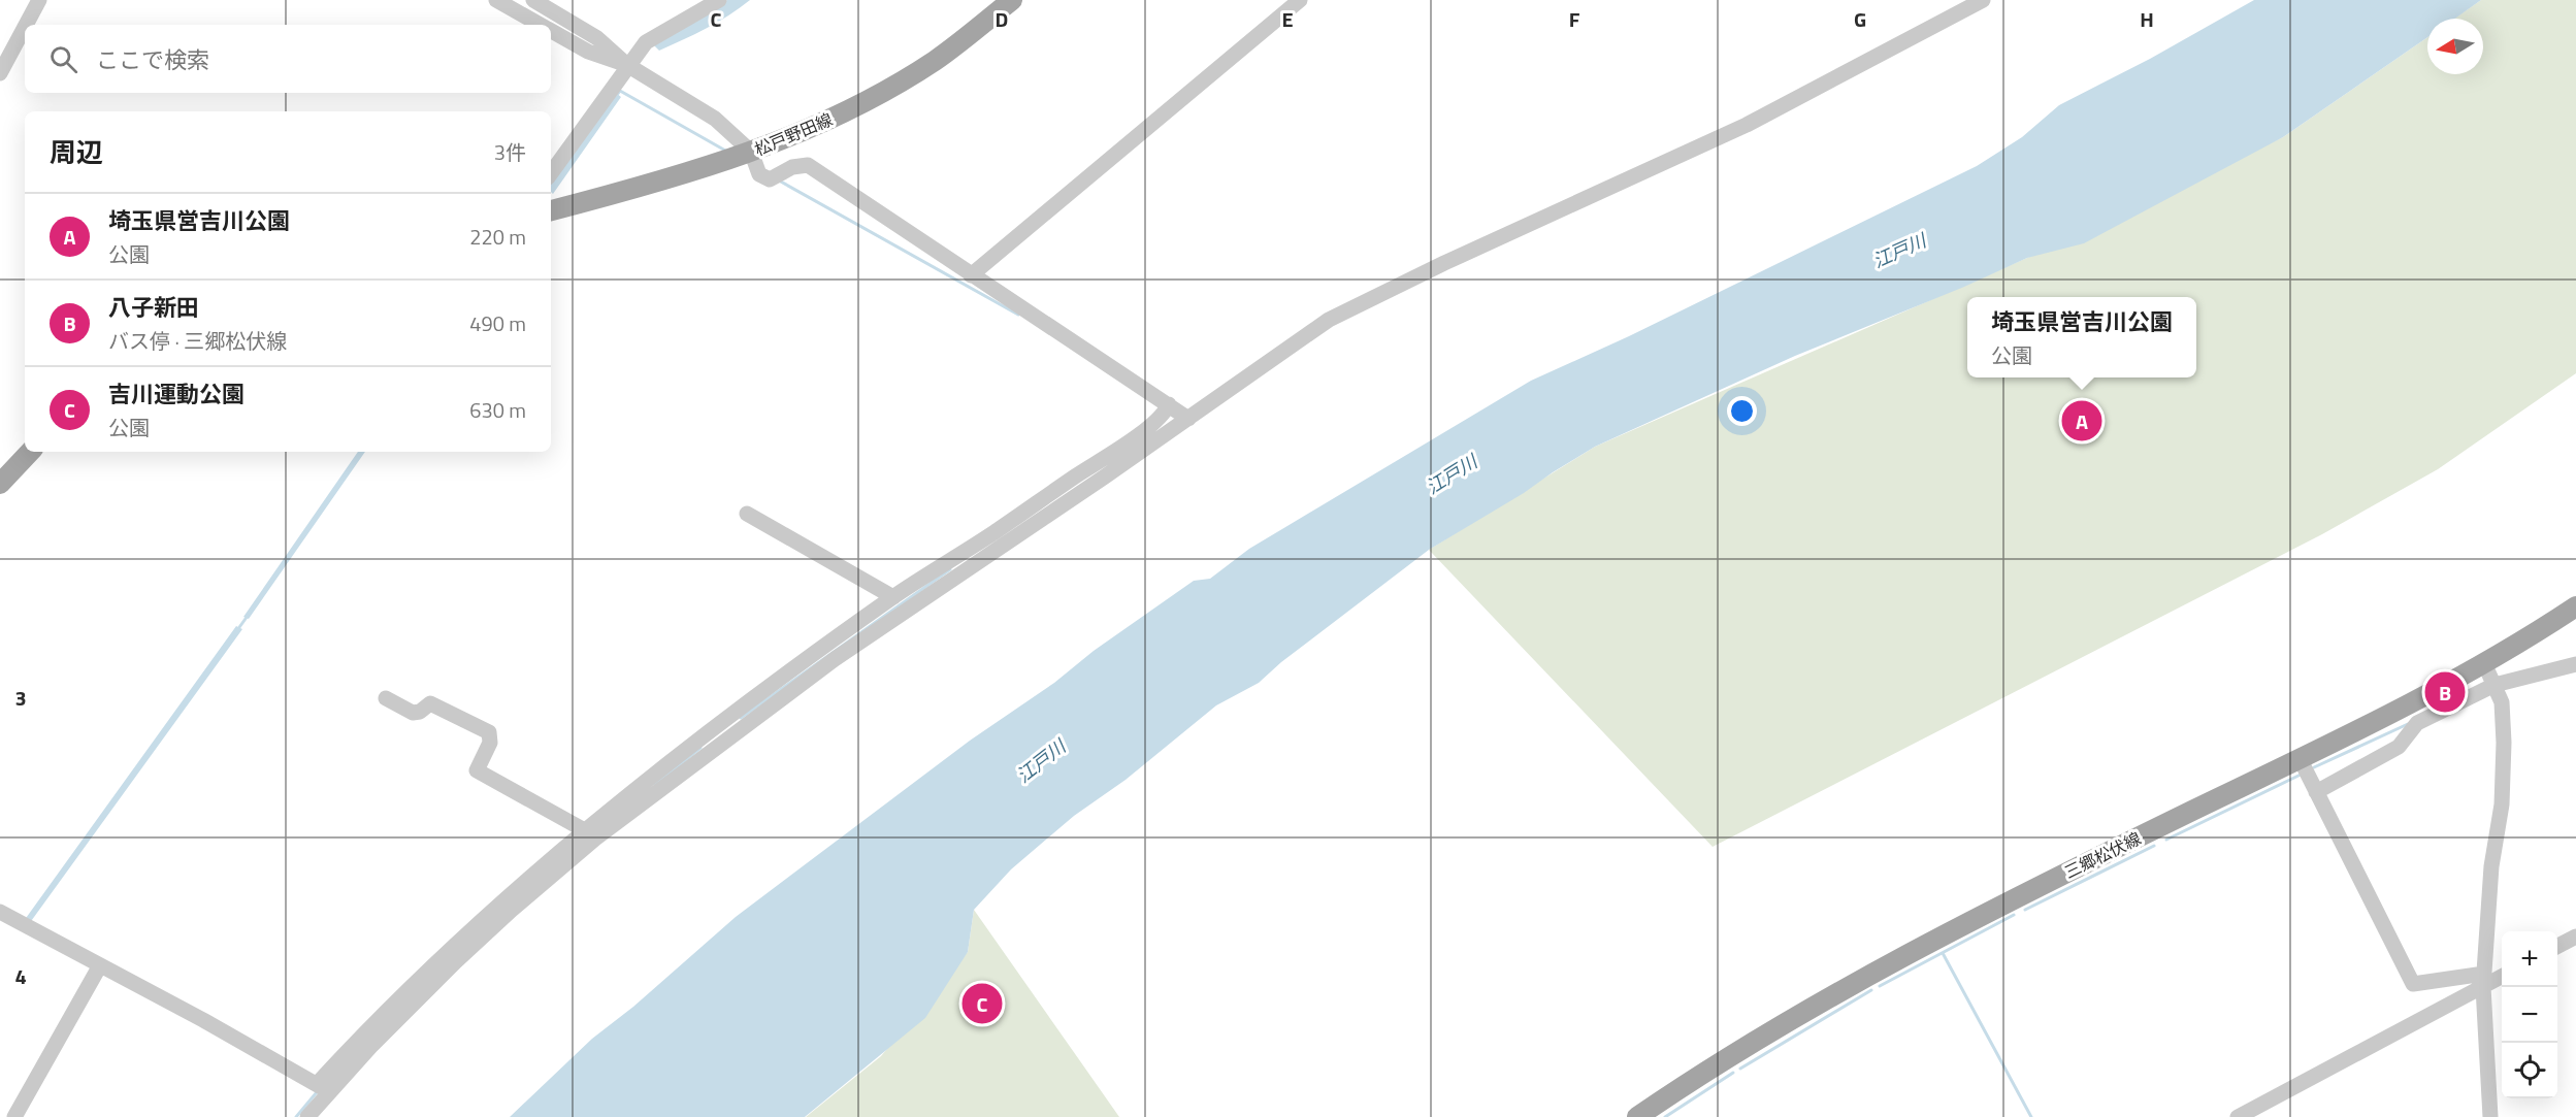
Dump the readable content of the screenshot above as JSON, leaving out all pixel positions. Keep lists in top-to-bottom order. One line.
{"streets":{"main road":["松戸野田線","三郷松伏線"]},"water":["江戸川"],"north":"left","page":{"search":"ここで検索","heading":["周辺","3件"],"list":[{"mark":"A","name":"埼玉県営吉川公園","note":"公園","value":"220 m"},{"mark":"B","name":"八子新田","note":"バス停 · 三郷松伏線","value":"490 m"},{"mark":"C","name":"吉川運動公園","note":"公園","value":"630 m"}],"popup":["埼玉県営吉川公園","公園"],"pins":["A","B","C"],"map_buttons":["+","−"]},"grid":{"columns":["C","D","E","F","G","H"],"rows":["3","4"]}}
